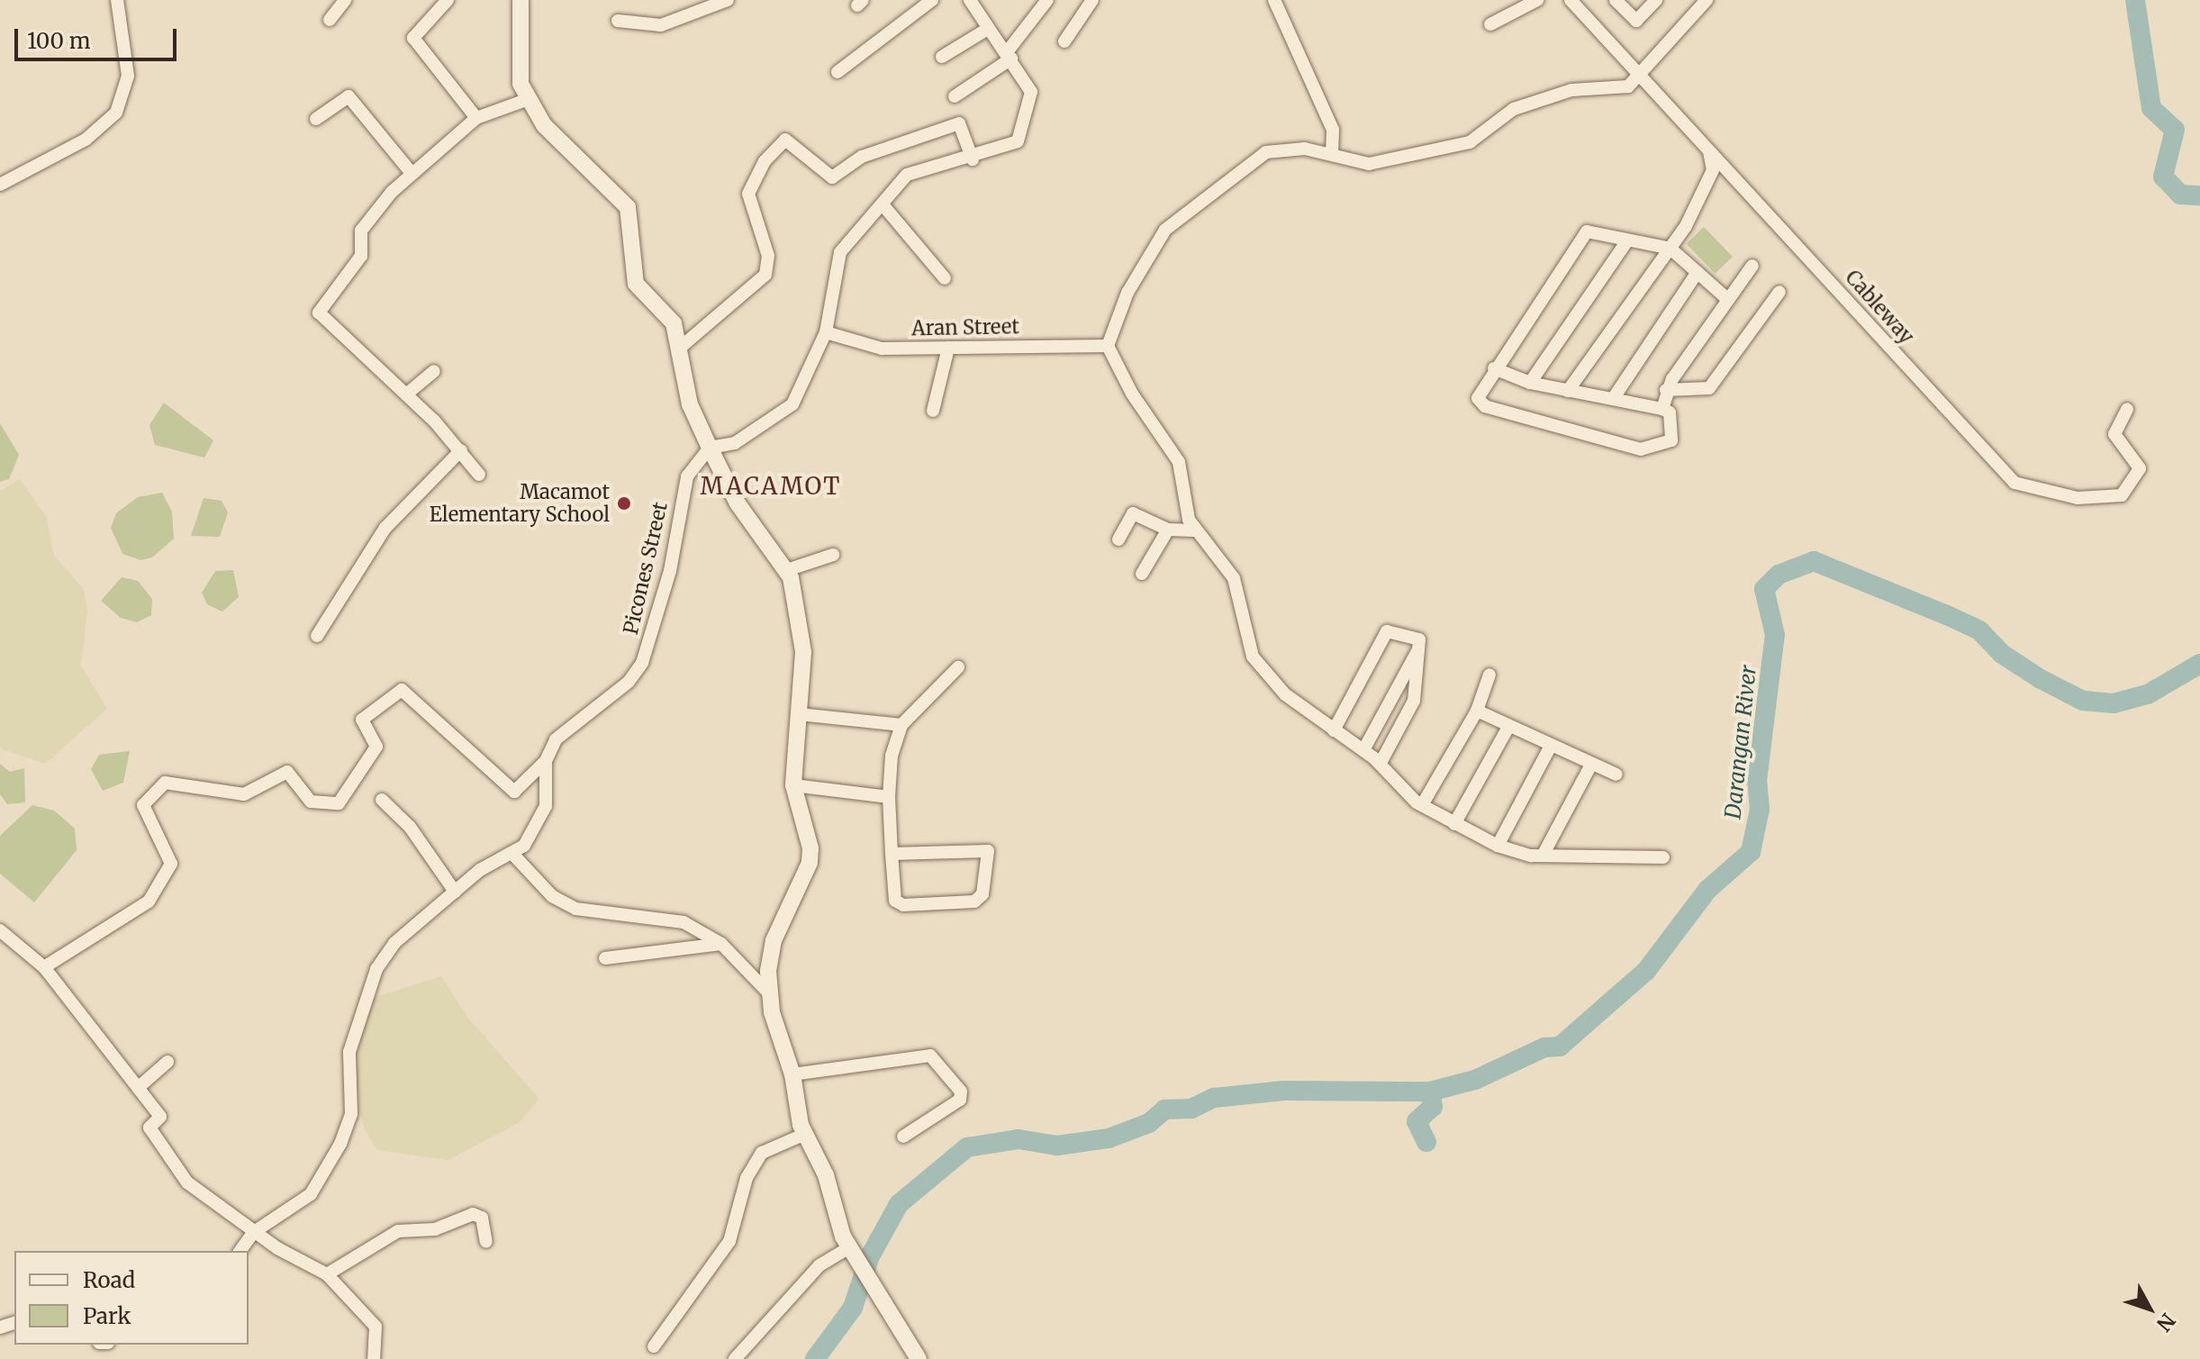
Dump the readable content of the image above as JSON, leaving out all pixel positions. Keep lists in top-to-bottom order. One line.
{"streets":{"street":["Cableway","Aran Street","Picones Street"]},"districts":["MACAMOT"],"water":["Darangan River"],"places":["Macamot Elementary School"],"legend":["Road","Park"],"scale_bar":"100 m","north":"bottom right"}
